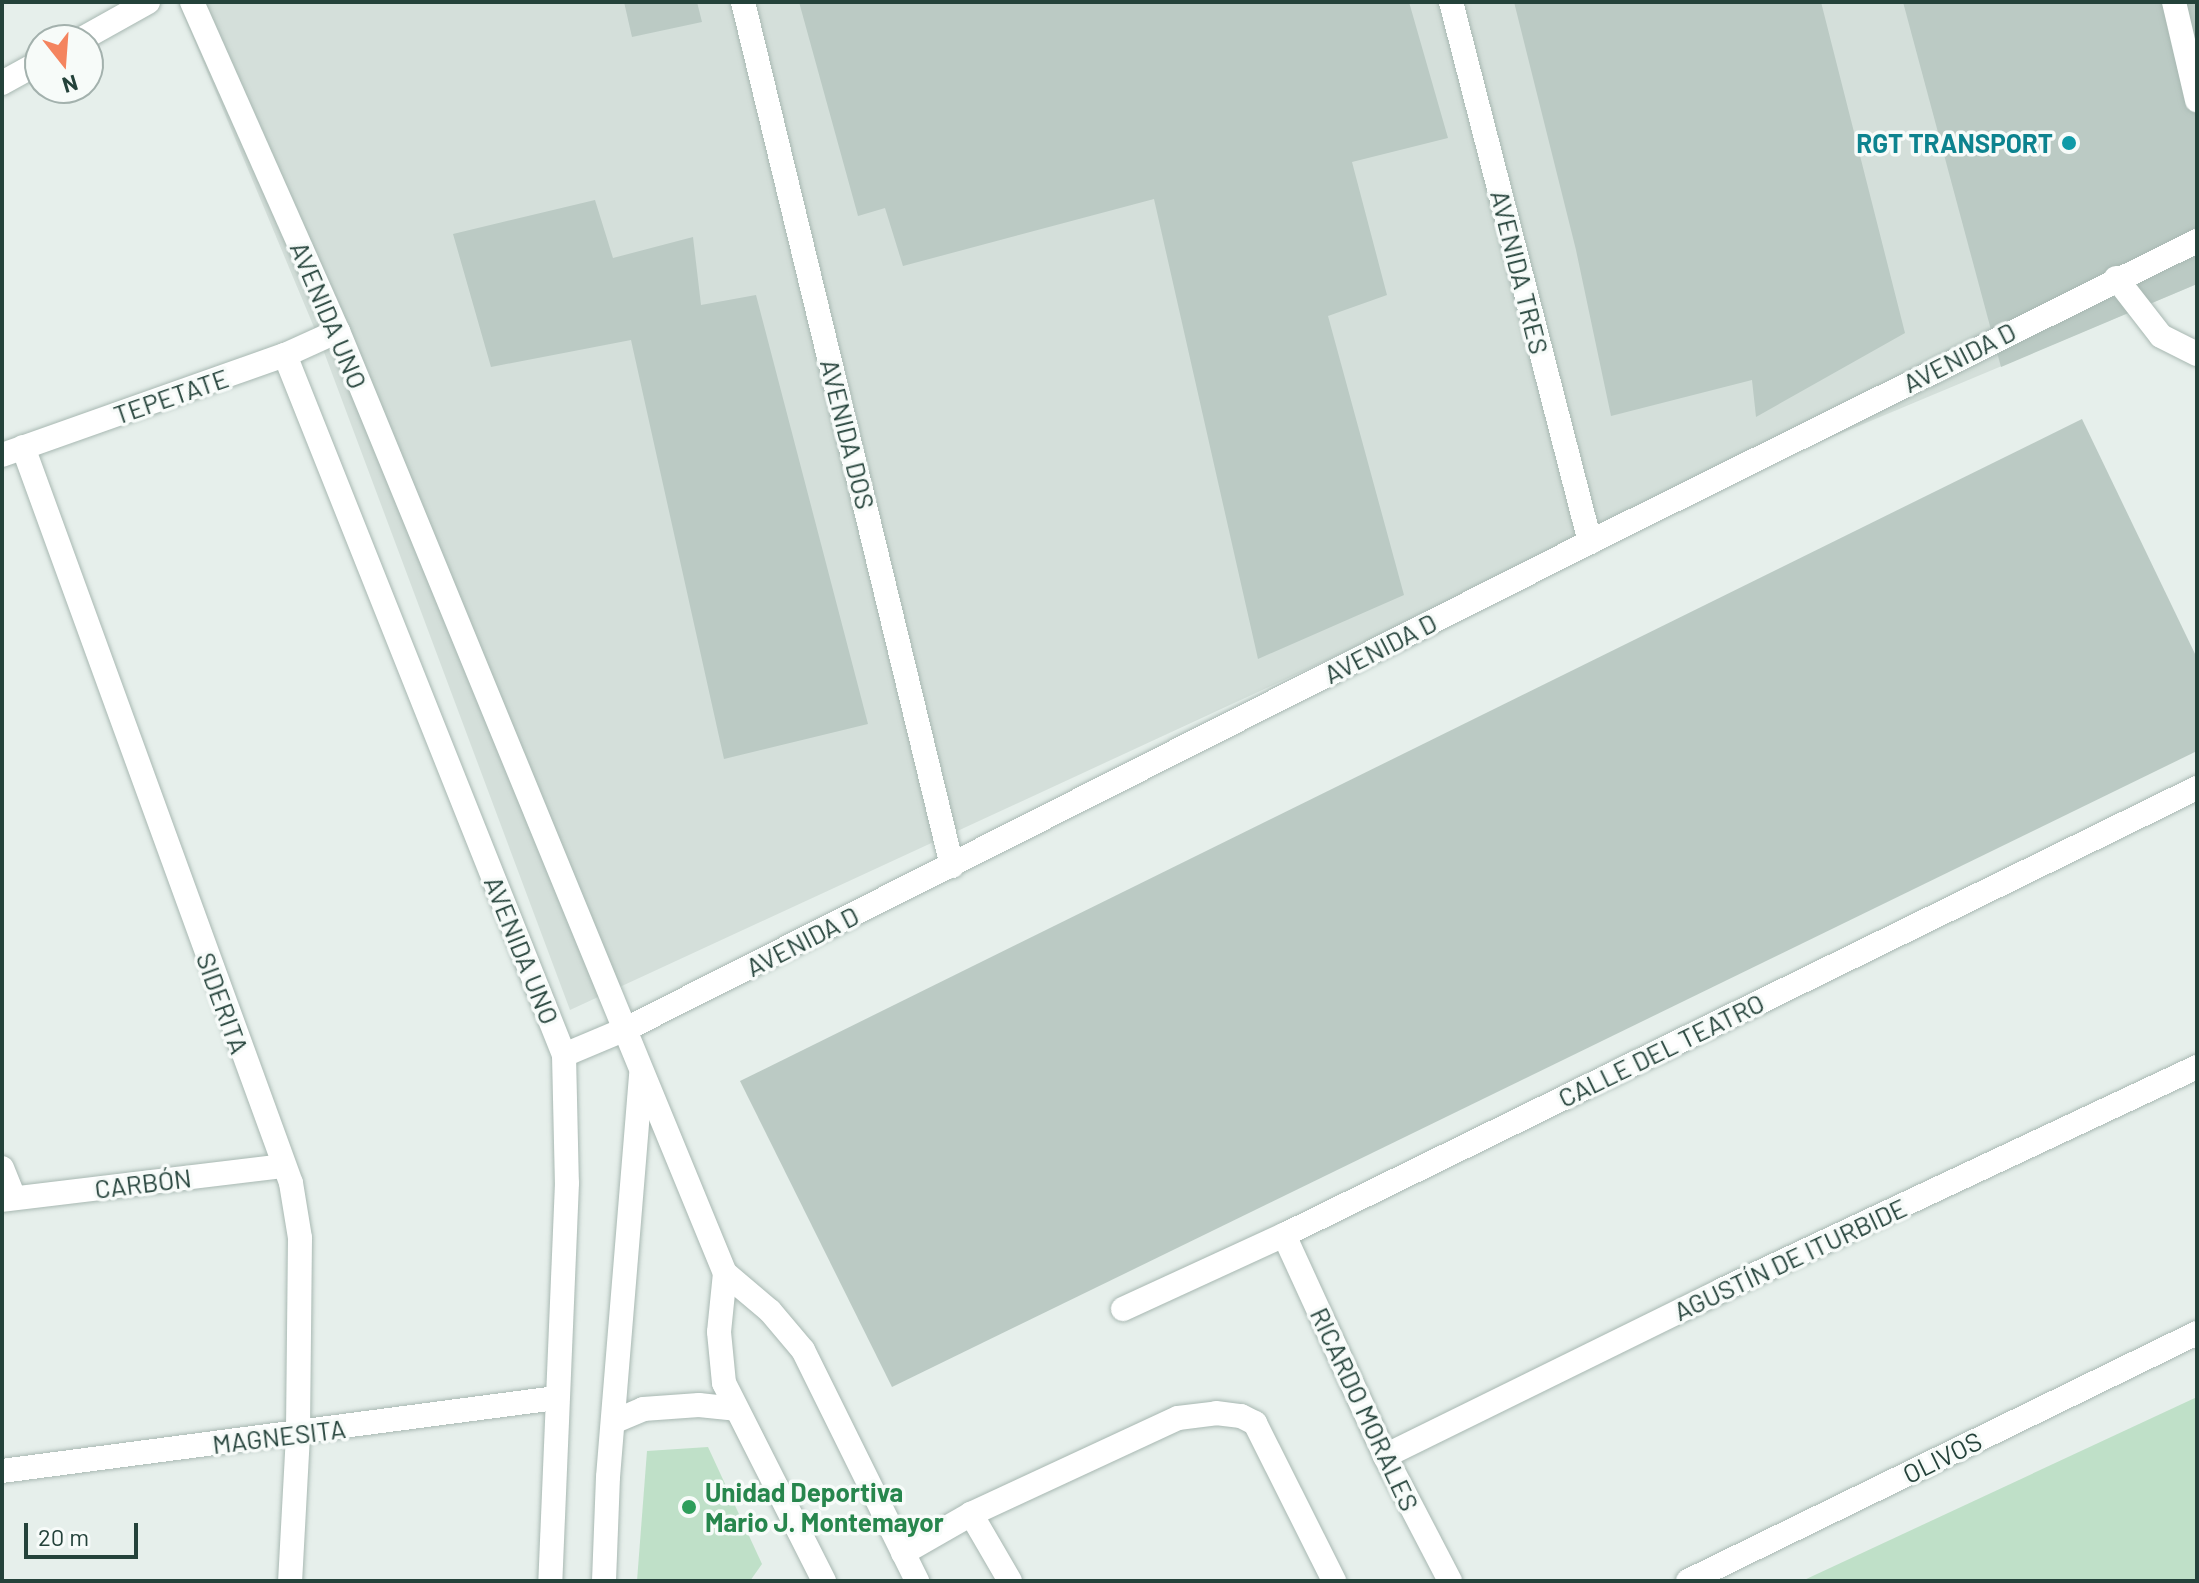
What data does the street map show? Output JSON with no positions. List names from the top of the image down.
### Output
{
  "streets": {
    "street": [
      "AVENIDA TRES",
      "AVENIDA UNO",
      "AVENIDA D",
      "TEPETATE",
      "AVENIDA DOS",
      "SIDERITA",
      "CALLE DEL TEATRO",
      "CARBÓN",
      "AGUSTÍN DE ITURBIDE",
      "RICARDO MORALES",
      "MAGNESITA",
      "OLIVOS"
    ]
  },
  "crossings": [
    ["AVENIDA TRES", "AVENIDA D"],
    ["AVENIDA UNO", "AVENIDA D"],
    ["AVENIDA UNO", "TEPETATE"],
    ["AVENIDA UNO", "MAGNESITA"],
    ["AVENIDA D", "AVENIDA DOS"],
    ["TEPETATE", "SIDERITA"],
    ["SIDERITA", "CARBÓN"],
    ["SIDERITA", "MAGNESITA"],
    ["CALLE DEL TEATRO", "RICARDO MORALES"],
    ["AGUSTÍN DE ITURBIDE", "RICARDO MORALES"]
  ],
  "places": ["RGT TRANSPORT", "Unidad Deportiva Mario J. Montemayor"],
  "scale_bar": "20 m",
  "north": "bottom"
}
